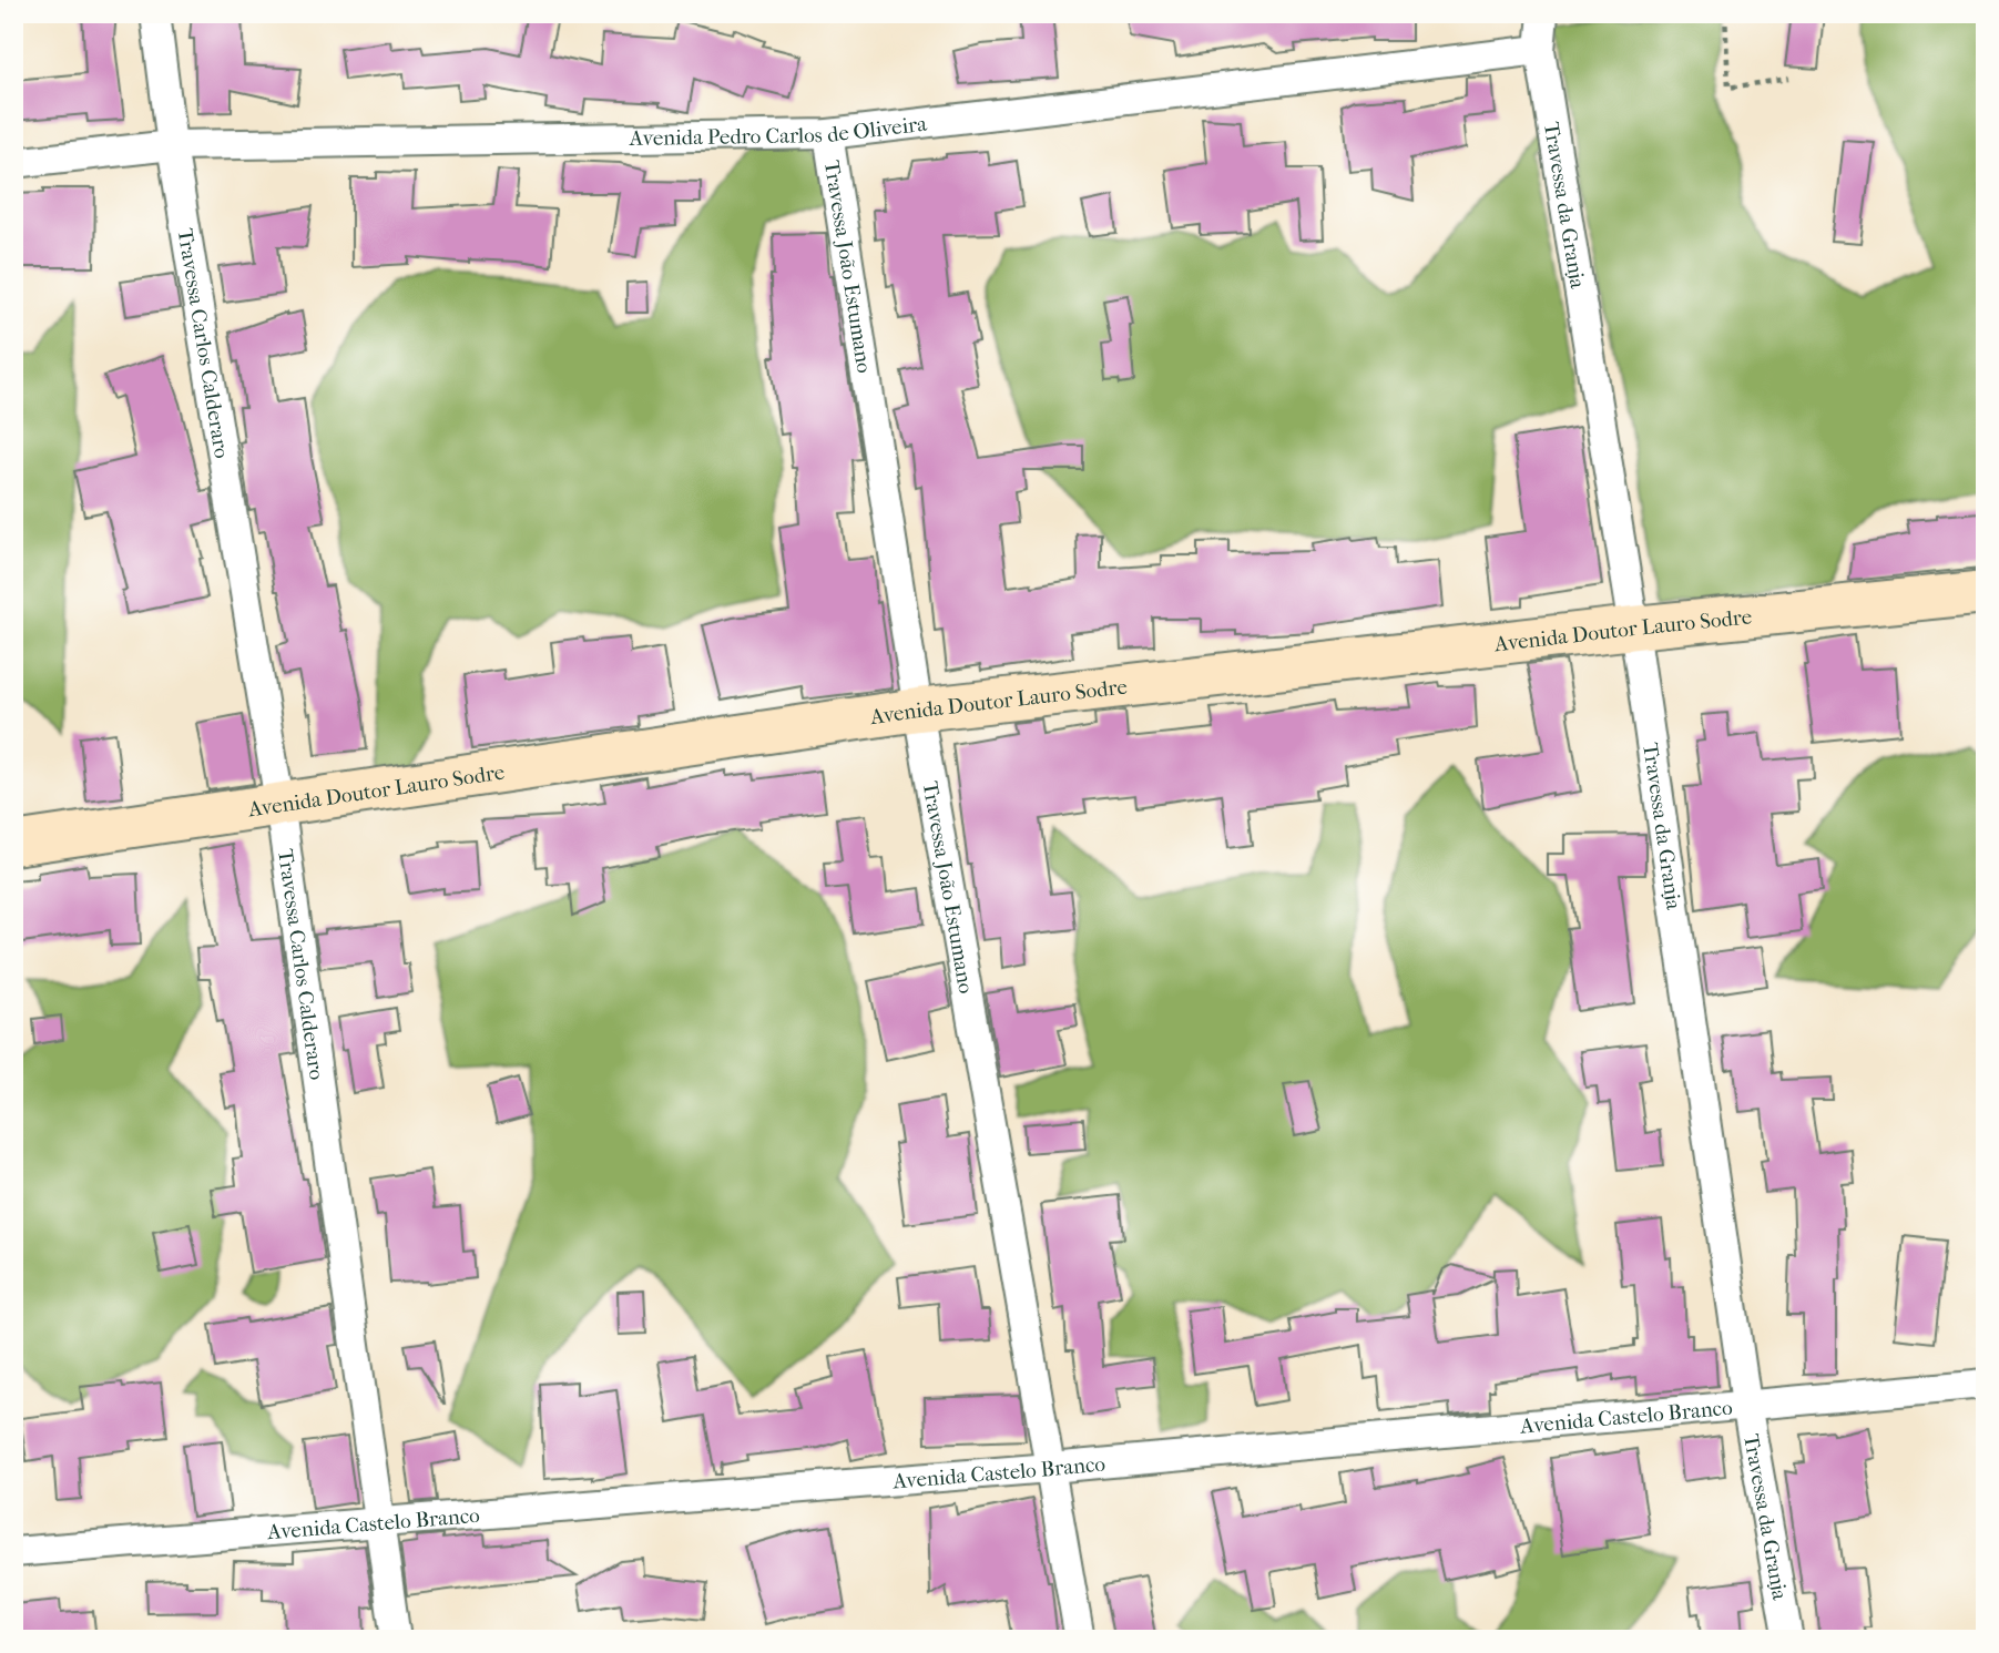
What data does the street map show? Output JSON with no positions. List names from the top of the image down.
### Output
{
  "streets": {
    "street": [
      "Avenida Pedro Carlos de Oliveira",
      "Travessa da Granja",
      "Travessa João Estumano",
      "Travessa Carlos Calderaro",
      "Avenida Doutor Lauro Sodre",
      "Avenida Castelo Branco"
    ]
  },
  "crossings": [
    ["Avenida Pedro Carlos de Oliveira", "Travessa da Granja"],
    ["Avenida Pedro Carlos de Oliveira", "Travessa João Estumano"],
    ["Avenida Pedro Carlos de Oliveira", "Travessa Carlos Calderaro"],
    ["Travessa da Granja", "Avenida Doutor Lauro Sodre"],
    ["Travessa da Granja", "Avenida Castelo Branco"],
    ["Travessa João Estumano", "Avenida Doutor Lauro Sodre"],
    ["Travessa João Estumano", "Avenida Castelo Branco"],
    ["Travessa Carlos Calderaro", "Avenida Doutor Lauro Sodre"],
    ["Travessa Carlos Calderaro", "Avenida Castelo Branco"]
  ]
}
